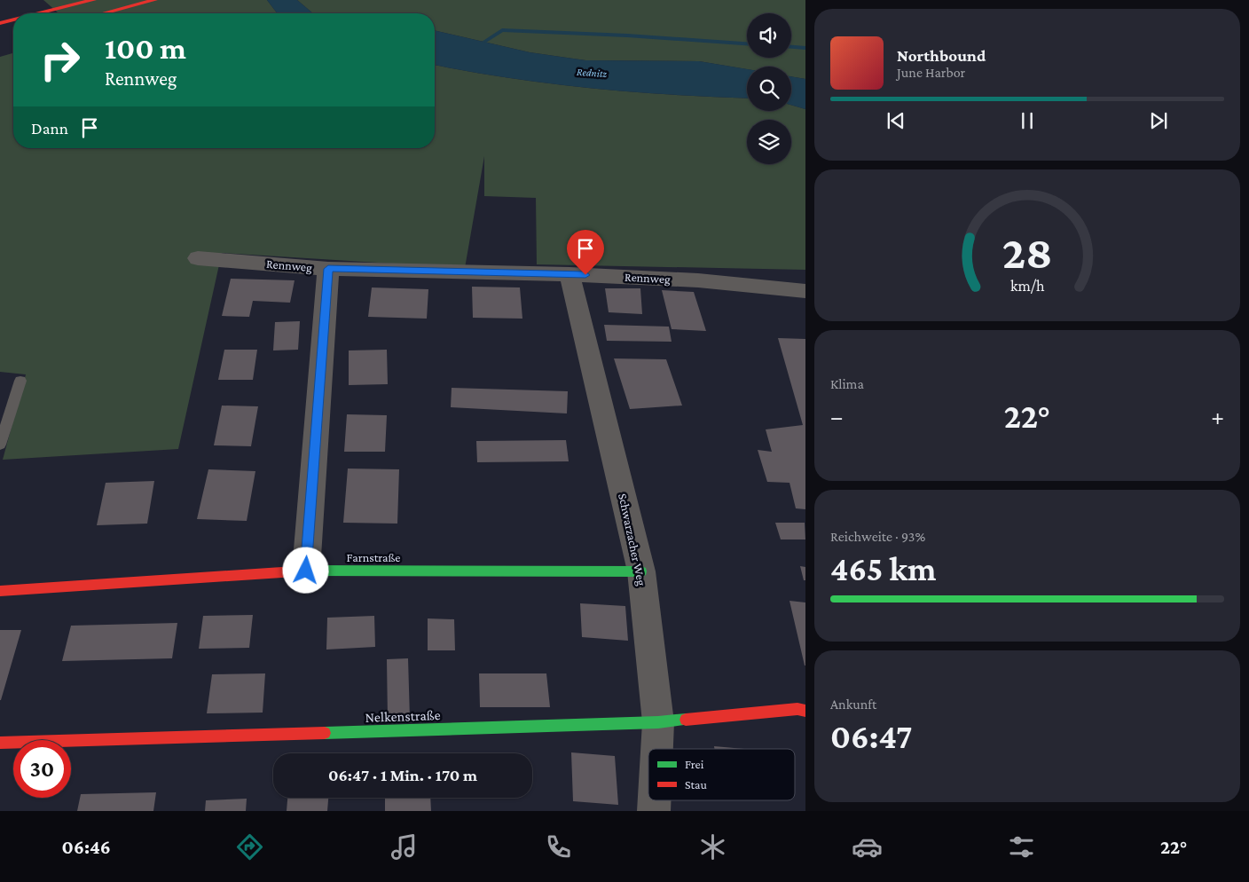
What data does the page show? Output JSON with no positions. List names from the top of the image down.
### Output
{
  "streets": {
    "main road": ["Farnstraße", "Nelkenstraße"],
    "street": ["Rennweg", "Schwarzacher Weg"]
  },
  "crossings": [
    ["Rennweg", "Schwarzacher Weg"],
    ["Schwarzacher Weg", "Farnstraße"],
    ["Schwarzacher Weg", "Nelkenstraße"]
  ],
  "water": ["Rednitz"],
  "legend": ["Frei", "Stau"],
  "page": {
    "turn": ["100 m", "Rennweg"],
    "song": ["Northbound", "June Harbor"],
    "then": "Dann",
    "tile": [
      "Klima",
      ["Reichweite · 93%", "465 km"],
      ["Ankunft", "06:47"]
    ],
    "heat": ["−", "22°", "+"],
    "limit": "30",
    "trip": "06:47 · 1 Min. · 170 m",
    "tabs": ["06:46", "22°"],
    "gauge": ["28", "km/h"]
  }
}
